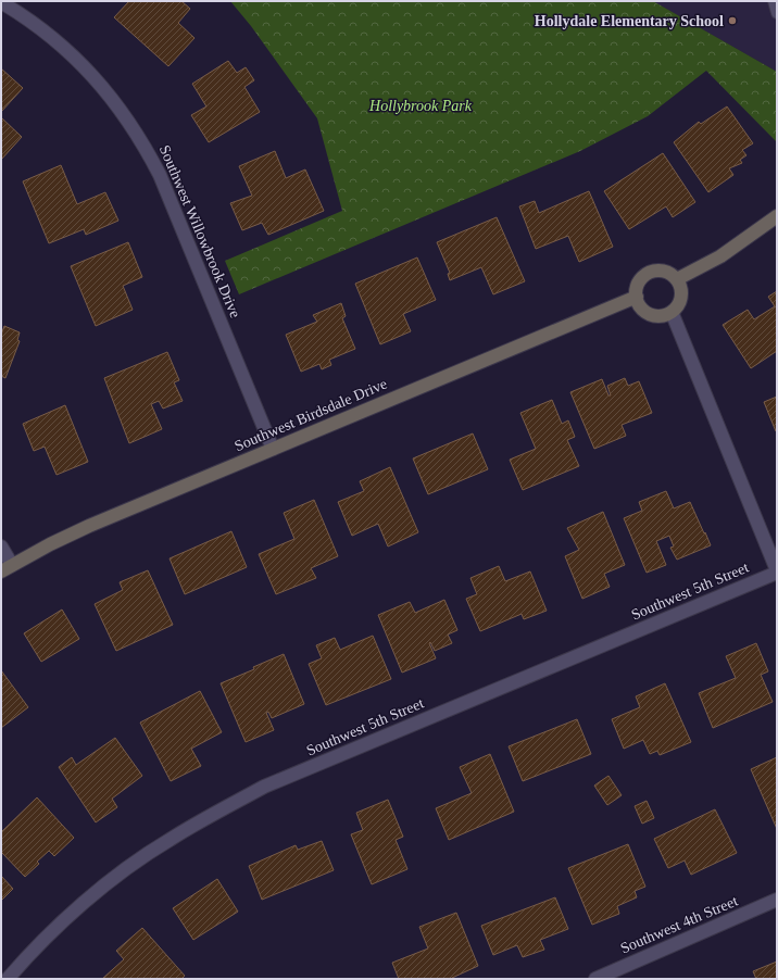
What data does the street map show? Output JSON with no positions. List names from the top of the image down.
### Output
{
  "streets": {
    "street": [
      "Southwest Willowbrook Drive",
      "Southwest Birdsdale Drive",
      "Southwest 5th Street",
      "Southwest 4th Street"
    ]
  },
  "crossings": [
    ["Southwest Willowbrook Drive", "Southwest Birdsdale Drive"]
  ],
  "parks": ["Hollybrook Park"],
  "places": ["Hollydale Elementary School"]
}
